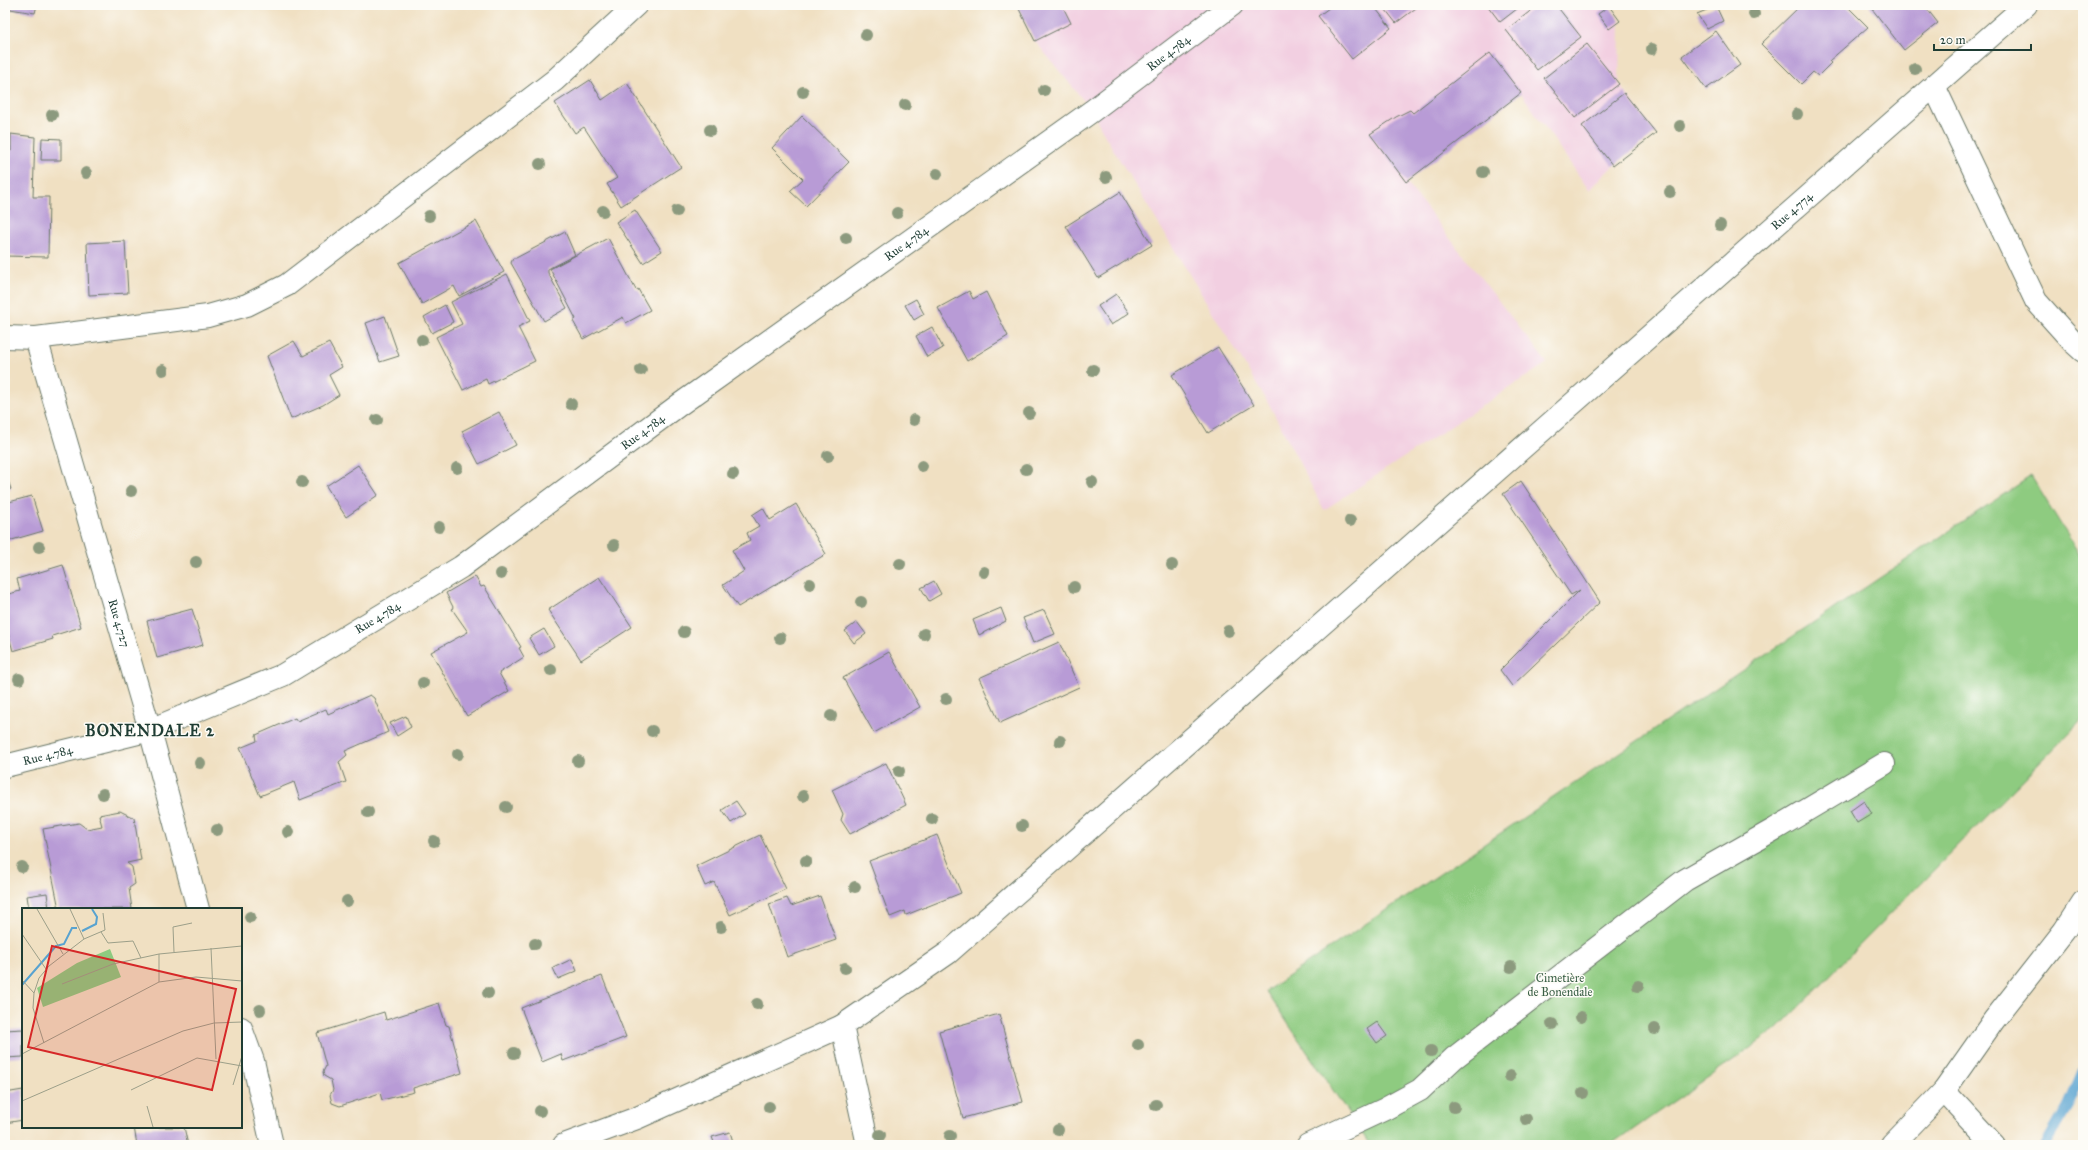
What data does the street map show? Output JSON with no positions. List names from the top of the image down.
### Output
{
  "streets": {
    "street": ["Rue 4.784", "Rue 4.774", "Rue 4.727"]
  },
  "crossings": [
    ["Rue 4.784", "Rue 4.727"]
  ],
  "districts": ["BONENDALE 2"],
  "parks": ["Cimetière de Bonendale"],
  "scale_bar": "20 m"
}
